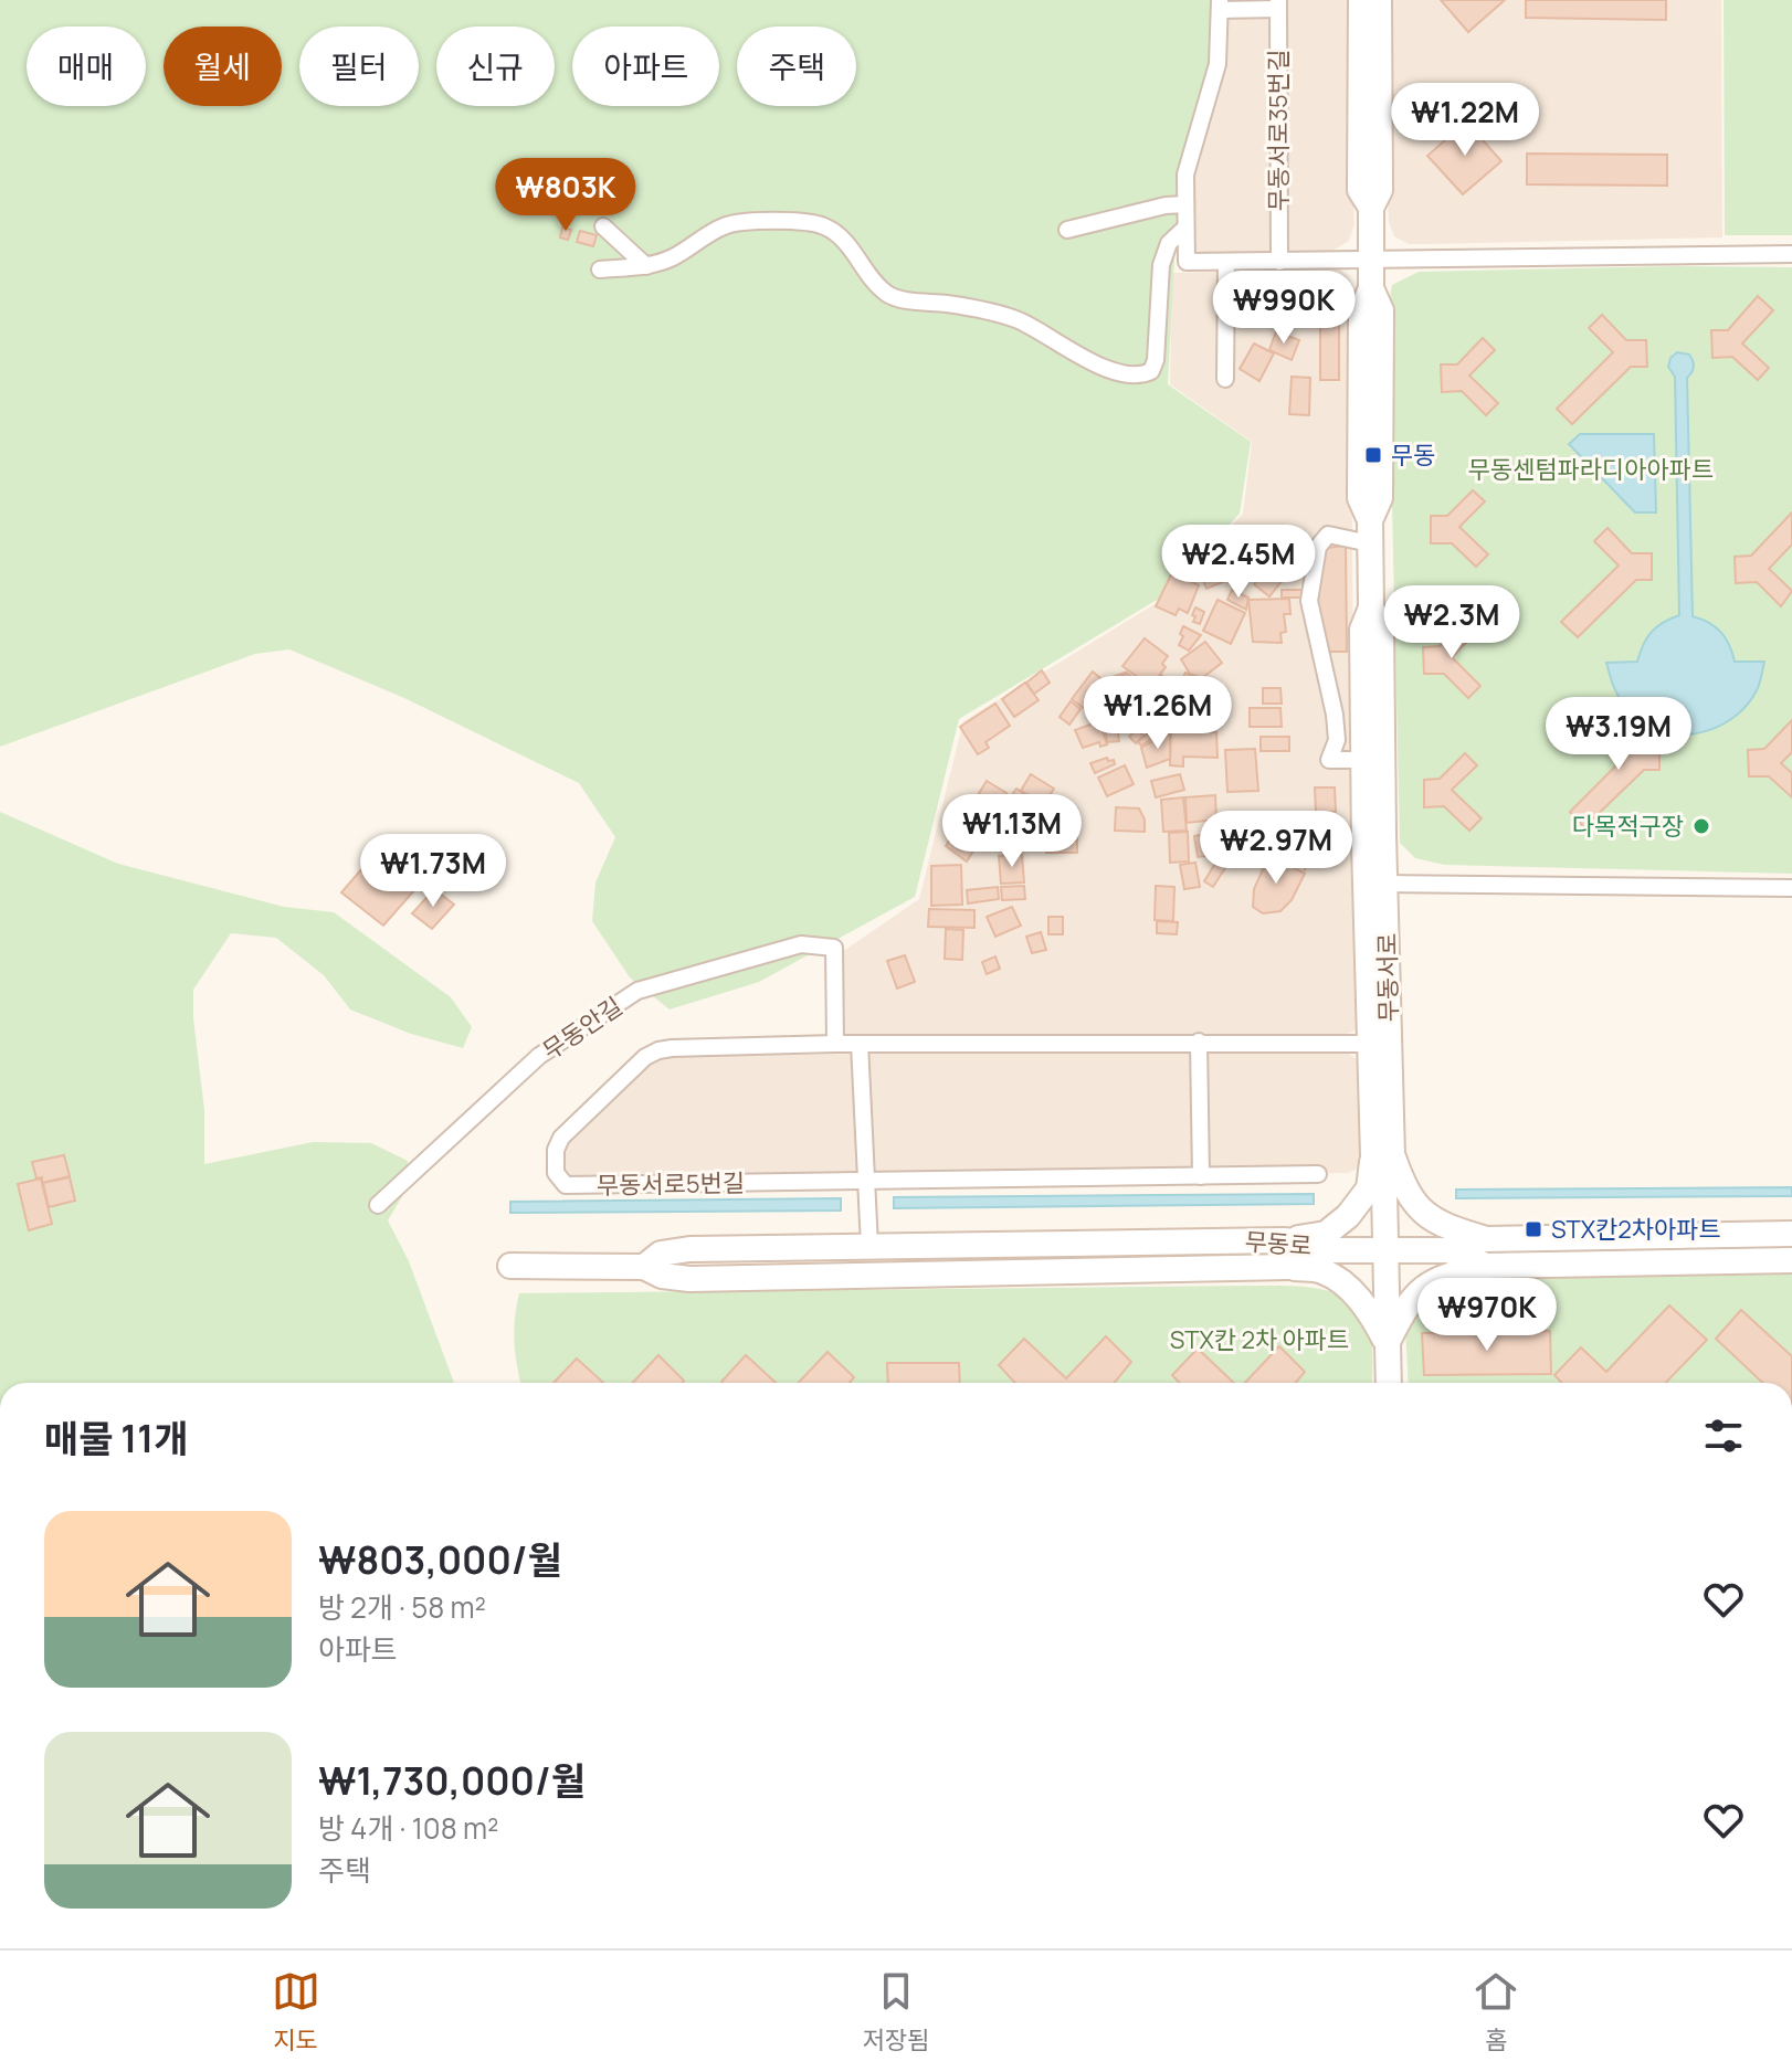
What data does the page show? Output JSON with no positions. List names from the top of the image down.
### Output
{
  "streets": {
    "main road": ["무동서로", "무동로"],
    "street": ["무동서로35번길", "무동안길", "무동서로5번길"]
  },
  "crossings": [
    ["무동서로", "무동서로5번길"],
    ["무동안길", "무동서로5번길"]
  ],
  "parks": ["무동센텀파라디아아파트", "STX칸 2차 아파트"],
  "places": {
    "transit": ["무동", "STX칸2차아파트"],
    "other": ["다목적구장"]
  },
  "page": {
    "chip": [
      "매매",
      "월세",
      "필터",
      "신규",
      "아파트",
      "주택"
    ],
    "price": [
      "₩1.22M",
      "₩803K",
      "₩990K",
      "₩2.45M",
      "₩2.3M",
      "₩1.26M",
      "₩3.19M",
      "₩1.13M",
      "₩2.97M",
      "₩1.73M",
      "₩970K"
    ],
    "heading": "매물 11개",
    "list": [
      {
        "name": "₩803,000/월",
        "note": "방 2개 · 58 m² · 아파트"
      },
      {
        "name": "₩1,730,000/월",
        "note": "방 4개 · 108 m² · 주택"
      }
    ],
    "tabs": ["지도", "저장됨", "홈"]
  }
}
